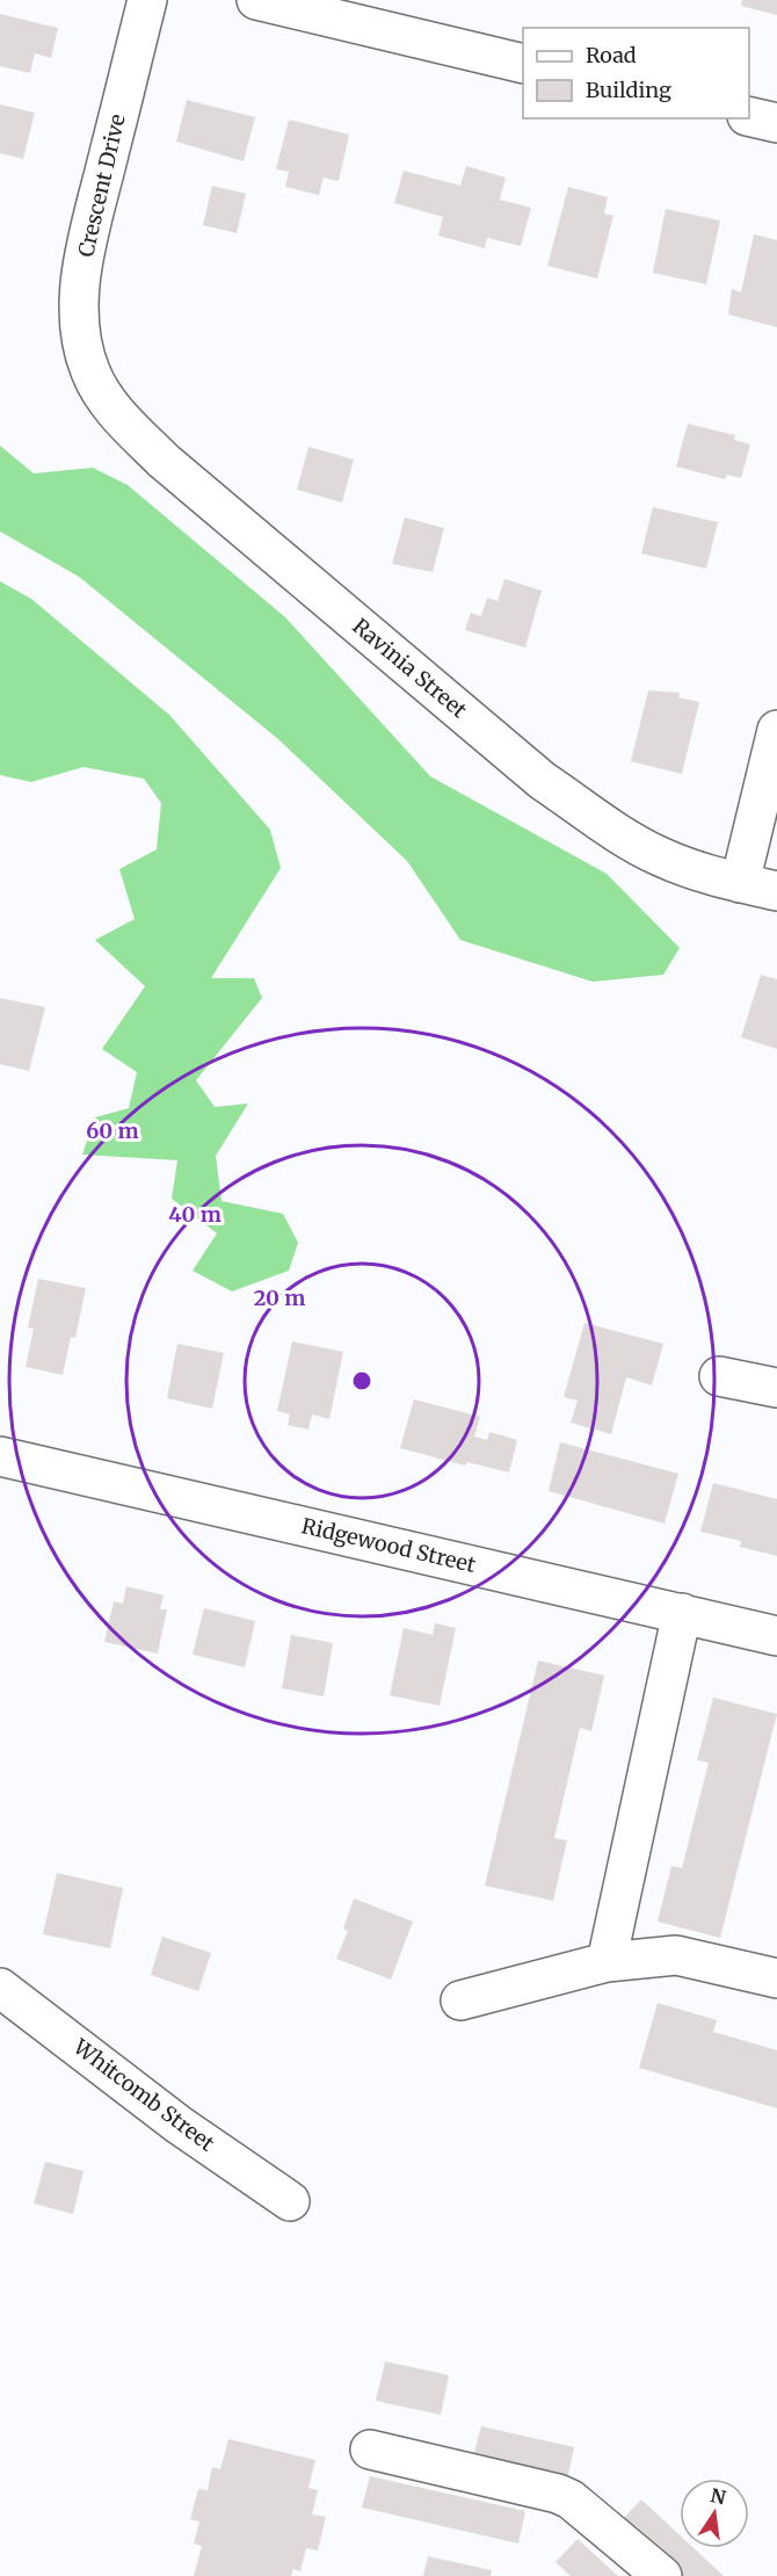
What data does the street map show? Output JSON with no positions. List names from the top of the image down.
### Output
{
  "streets": {
    "street": [
      "Crescent Drive",
      "Ravinia Street",
      "Ridgewood Street",
      "Whitcomb Street"
    ]
  },
  "crossings": [
    ["Crescent Drive", "Ravinia Street"]
  ],
  "legend": ["Road", "Building"],
  "north": "top",
  "rings": ["60 m", "40 m", "20 m"]
}
